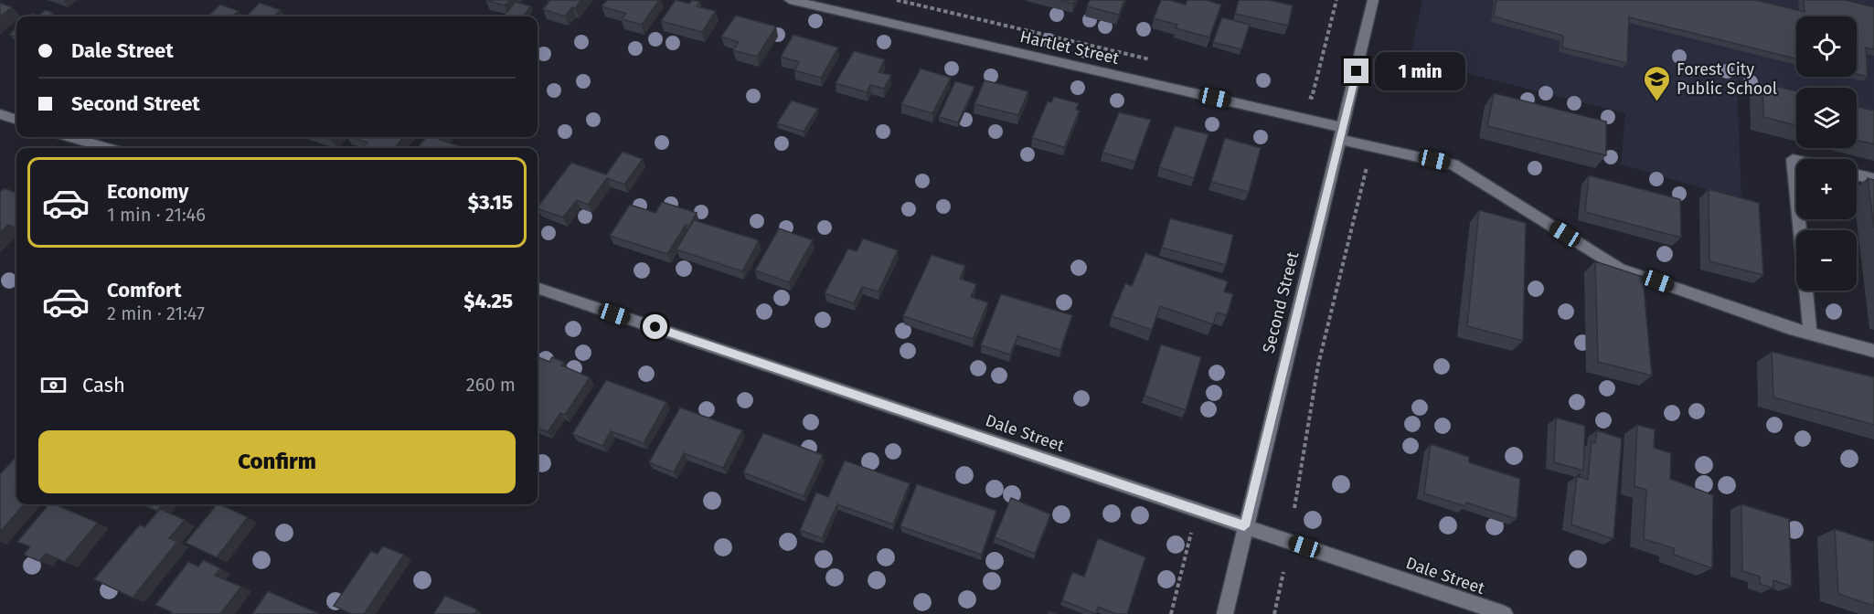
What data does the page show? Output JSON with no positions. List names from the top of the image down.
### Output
{
  "streets": {
    "street": ["Hartlet Street", "Second Street", "Dale Street"]
  },
  "crossings": [
    ["Hartlet Street", "Second Street"],
    ["Second Street", "Dale Street"]
  ],
  "places": {
    "school or university": ["Forest City Public School"]
  },
  "page": {
    "map_buttons": ["+", "−"],
    "banner": ["Dale Street", "Second Street"],
    "bubble": "1 min",
    "list": [
      {
        "name": "Economy",
        "note": "1 min · 21:46",
        "value": "$3.15"
      },
      {
        "name": "Comfort",
        "note": "2 min · 21:47",
        "value": "$4.25"
      }
    ],
    "pay": ["Cash", "260 m"],
    "buttons": "Confirm"
  }
}
